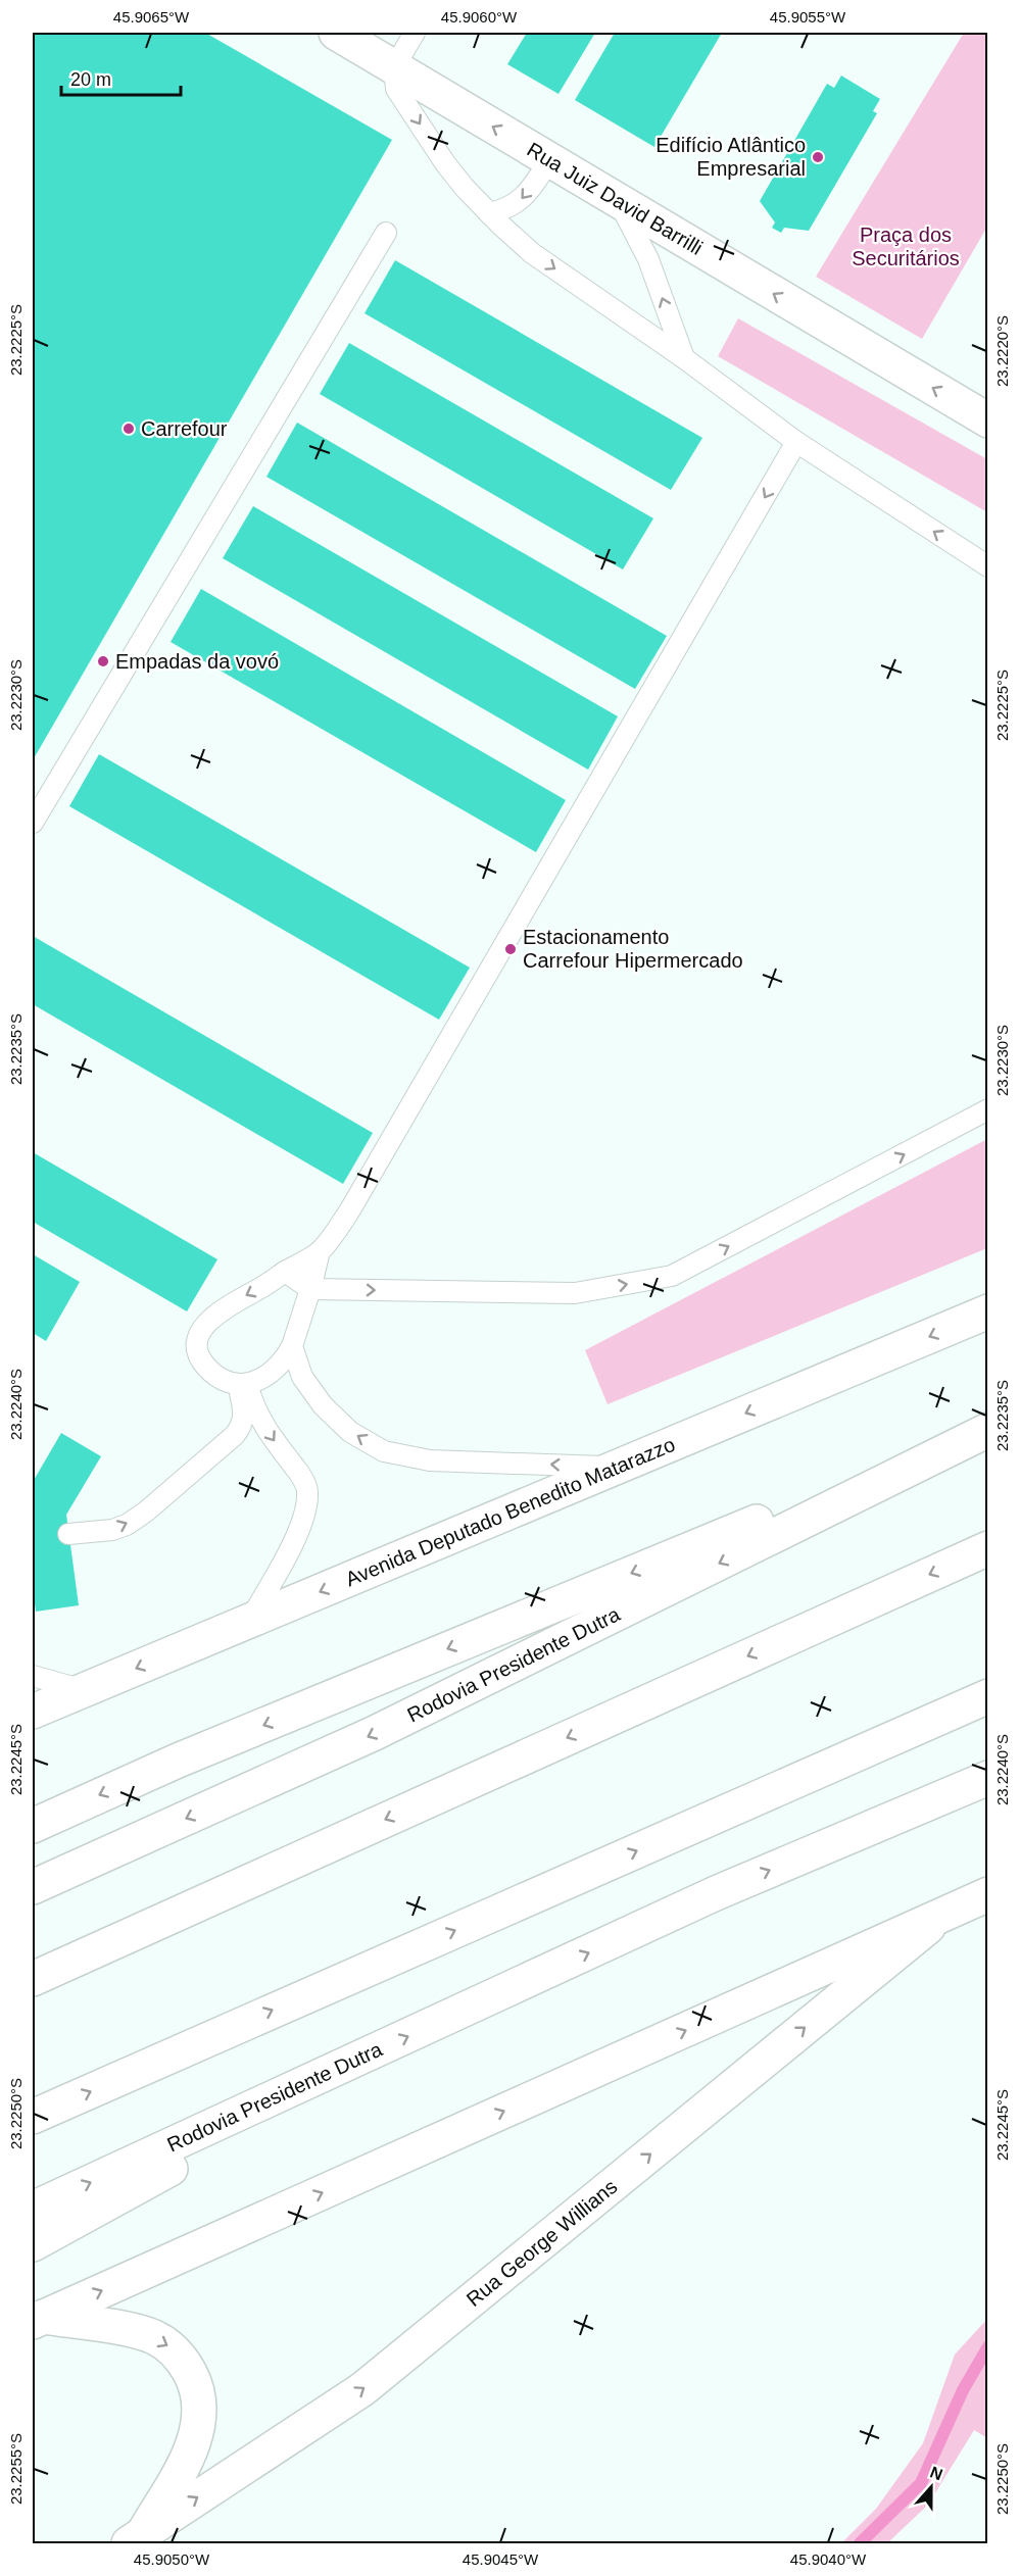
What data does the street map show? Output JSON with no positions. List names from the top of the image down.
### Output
{
  "streets": {
    "main road": [
      "Rua Juiz David Barrilli",
      "Avenida Deputado Benedito Matarazzo",
      "Rodovia Presidente Dutra",
      "Rua George Willians"
    ]
  },
  "one_way": ["Rua Juiz David Barrilli"],
  "parks": ["Praça dos Securitários"],
  "places": [
    "Edifício Atlântico Empresarial",
    "Carrefour",
    "Empadas da vovó",
    "Estacionamento Carrefour Hipermercado"
  ],
  "scale_bar": "20 m",
  "north": "top",
  "coordinates": [
    "45.9065°W",
    "45.9060°W",
    "45.9055°W",
    "23.2225°S",
    "23.2220°S",
    "23.2230°S",
    "23.2235°S",
    "23.2240°S",
    "23.2245°S",
    "23.2250°S",
    "23.2255°S",
    "45.9050°W",
    "45.9045°W",
    "45.9040°W"
  ]
}
